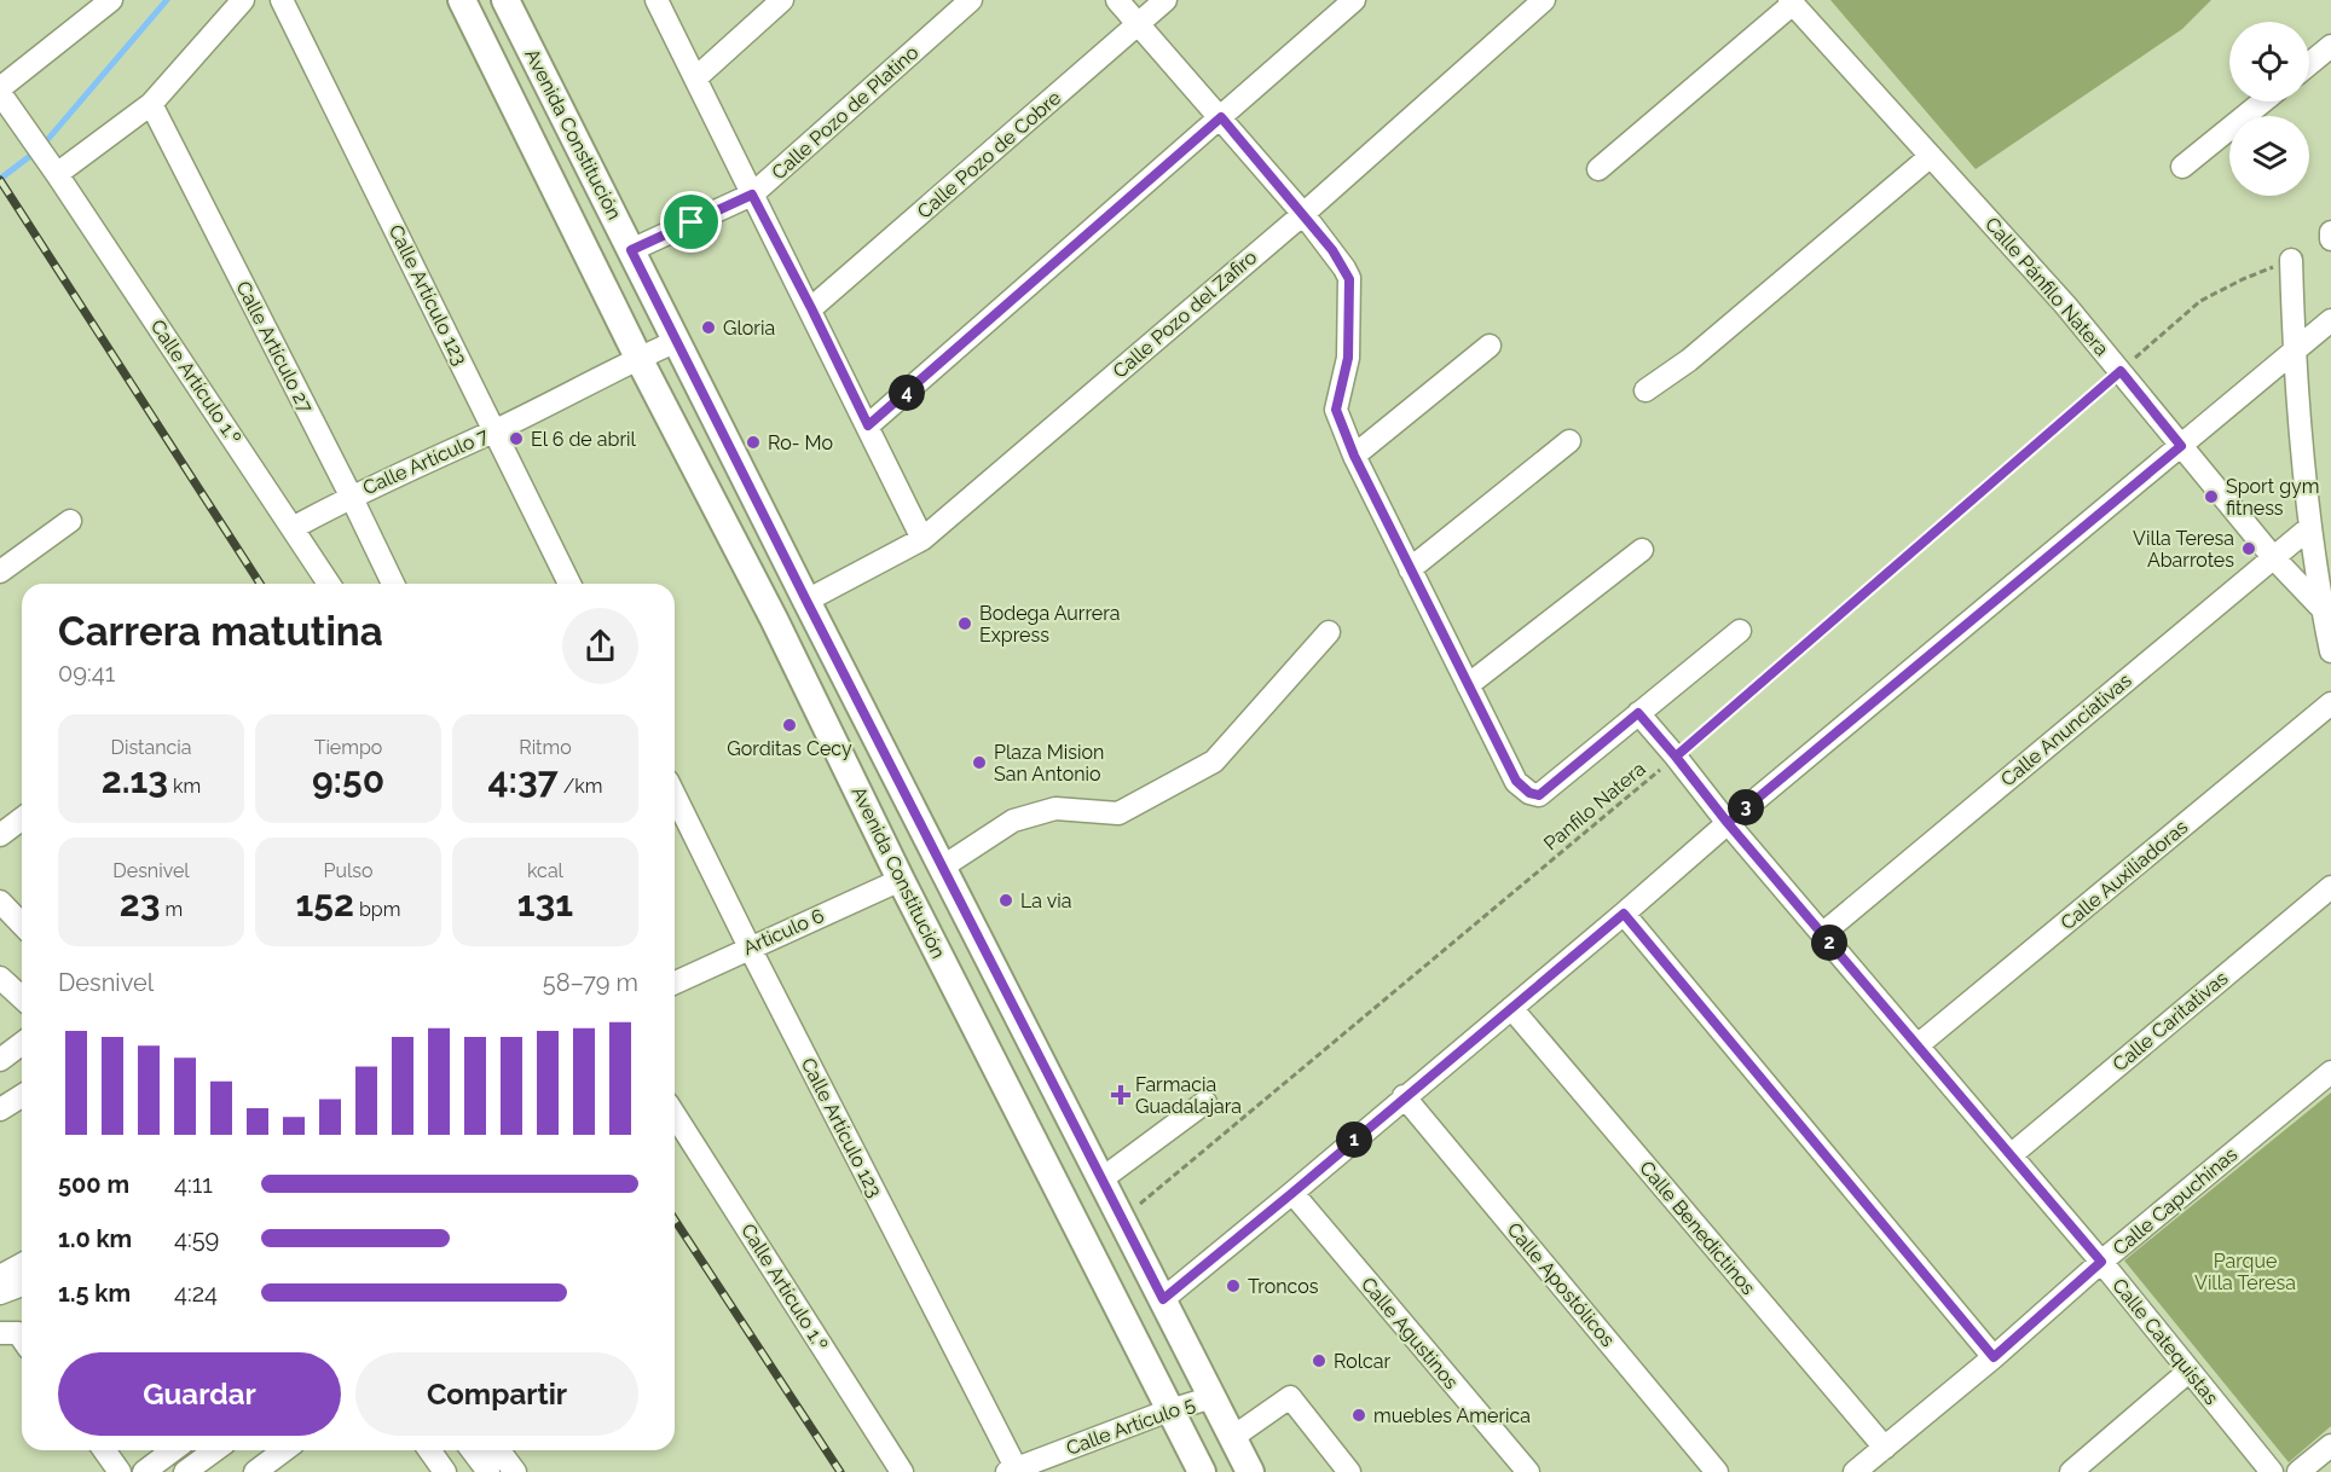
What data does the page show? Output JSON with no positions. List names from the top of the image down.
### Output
{
  "streets": {
    "main road": ["Avenida Constitución"],
    "street": [
      "Calle Pozo de Platino",
      "Calle Pozo de Cobre",
      "Calle Pánfilo Natera",
      "Calle Artículo 123",
      "Calle Pozo del Zafiro",
      "Calle Artículo 27",
      "Calle Artículo 1.º",
      "Calle Artículo 7",
      "Calle Anunciativas",
      "Calle Auxiliadoras",
      "Articulo 6",
      "Calle Caritativas",
      "Calle Capuchinas",
      "Calle Benedictinos",
      "Calle Apostólicos",
      "Calle Agustinos",
      "Calle Catequistas",
      "Calle Artículo 5"
    ],
    "path": ["Panfilo Natera"]
  },
  "crossings": [
    ["Calle Pozo de Platino", "Avenida Constitución"],
    ["Avenida Constitución", "Calle Pozo del Zafiro"],
    ["Avenida Constitución", "Calle Artículo 7"],
    ["Avenida Constitución", "Panfilo Natera"],
    ["Avenida Constitución", "Articulo 6"],
    ["Avenida Constitución", "Calle Artículo 5"],
    ["Calle Pánfilo Natera", "Calle Anunciativas"],
    ["Calle Pánfilo Natera", "Panfilo Natera"],
    ["Calle Artículo 123", "Calle Artículo 7"],
    ["Calle Artículo 123", "Articulo 6"],
    ["Calle Artículo 123", "Calle Artículo 5"],
    ["Calle Artículo 27", "Calle Artículo 7"],
    ["Calle Artículo 1.º", "Calle Artículo 7"],
    ["Calle Anunciativas", "Calle Catequistas"],
    ["Panfilo Natera", "Calle Catequistas"],
    ["Calle Auxiliadoras", "Calle Catequistas"],
    ["Calle Caritativas", "Calle Catequistas"],
    ["Calle Capuchinas", "Calle Benedictinos"],
    ["Calle Capuchinas", "Calle Catequistas"]
  ],
  "parks": ["Parque Villa Teresa"],
  "places": {
    "other": [
      "Gloria",
      "El 6 de abril",
      "Ro- Mo",
      "Sport gym fitness",
      "Villa Teresa Abarrotes",
      "Bodega Aurrera Express",
      "Gorditas Cecy",
      "Plaza Mision San Antonio",
      "La via",
      "Troncos",
      "Rolcar",
      "muebles America"
    ],
    "health": ["Farmacia Guadalajara"]
  },
  "page": {
    "pins": [
      "4",
      "3",
      "2",
      "1"
    ],
    "heading": ["Carrera matutina", "09:41"],
    "stats": [
      ["Distancia", "2.13 km"],
      ["Tiempo", "9:50"],
      ["Ritmo", "4:37 /km"],
      ["Desnivel", "23 m"],
      ["Pulso", "152 bpm"],
      ["kcal", "131"]
    ],
    "chart": ["Desnivel", "58–79 m"],
    "list": [
      {
        "name": "500 m",
        "note": "4:11"
      },
      {
        "name": "1.0 km",
        "note": "4:59"
      },
      {
        "name": "1.5 km",
        "note": "4:24"
      }
    ],
    "buttons": ["Guardar", "Compartir"]
  }
}
